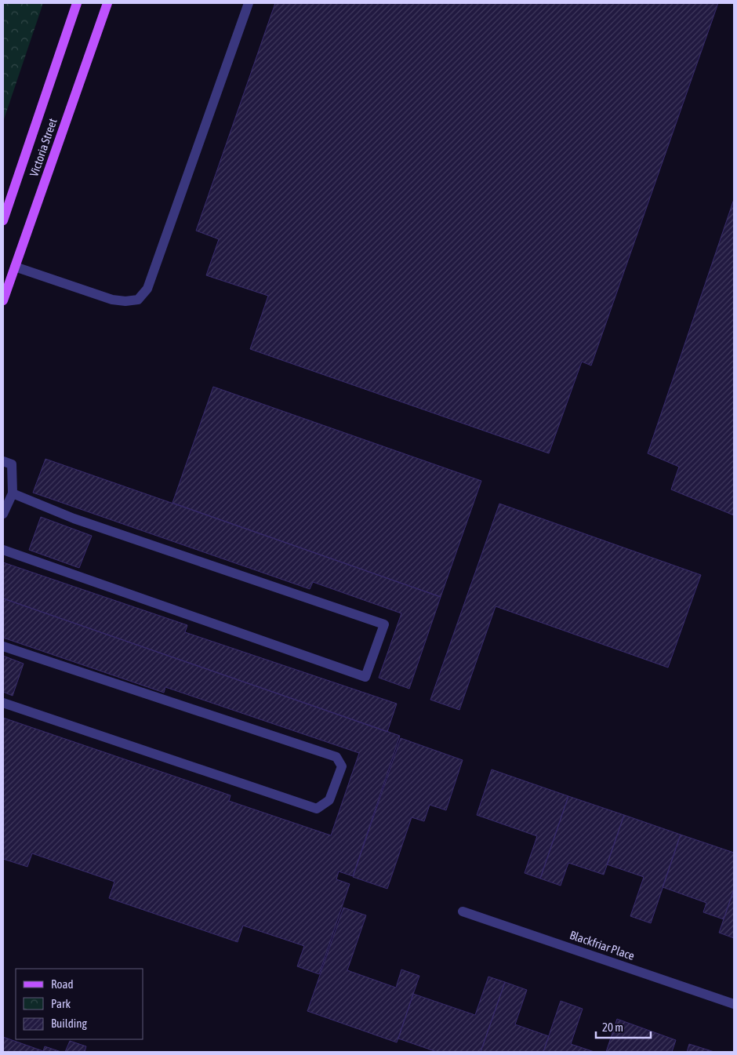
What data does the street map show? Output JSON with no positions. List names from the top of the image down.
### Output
{
  "streets": {
    "main road": ["Victoria Street"],
    "street": ["Blackfriar Place"]
  },
  "legend": ["Road", "Park", "Building"],
  "scale_bar": "20 m"
}
